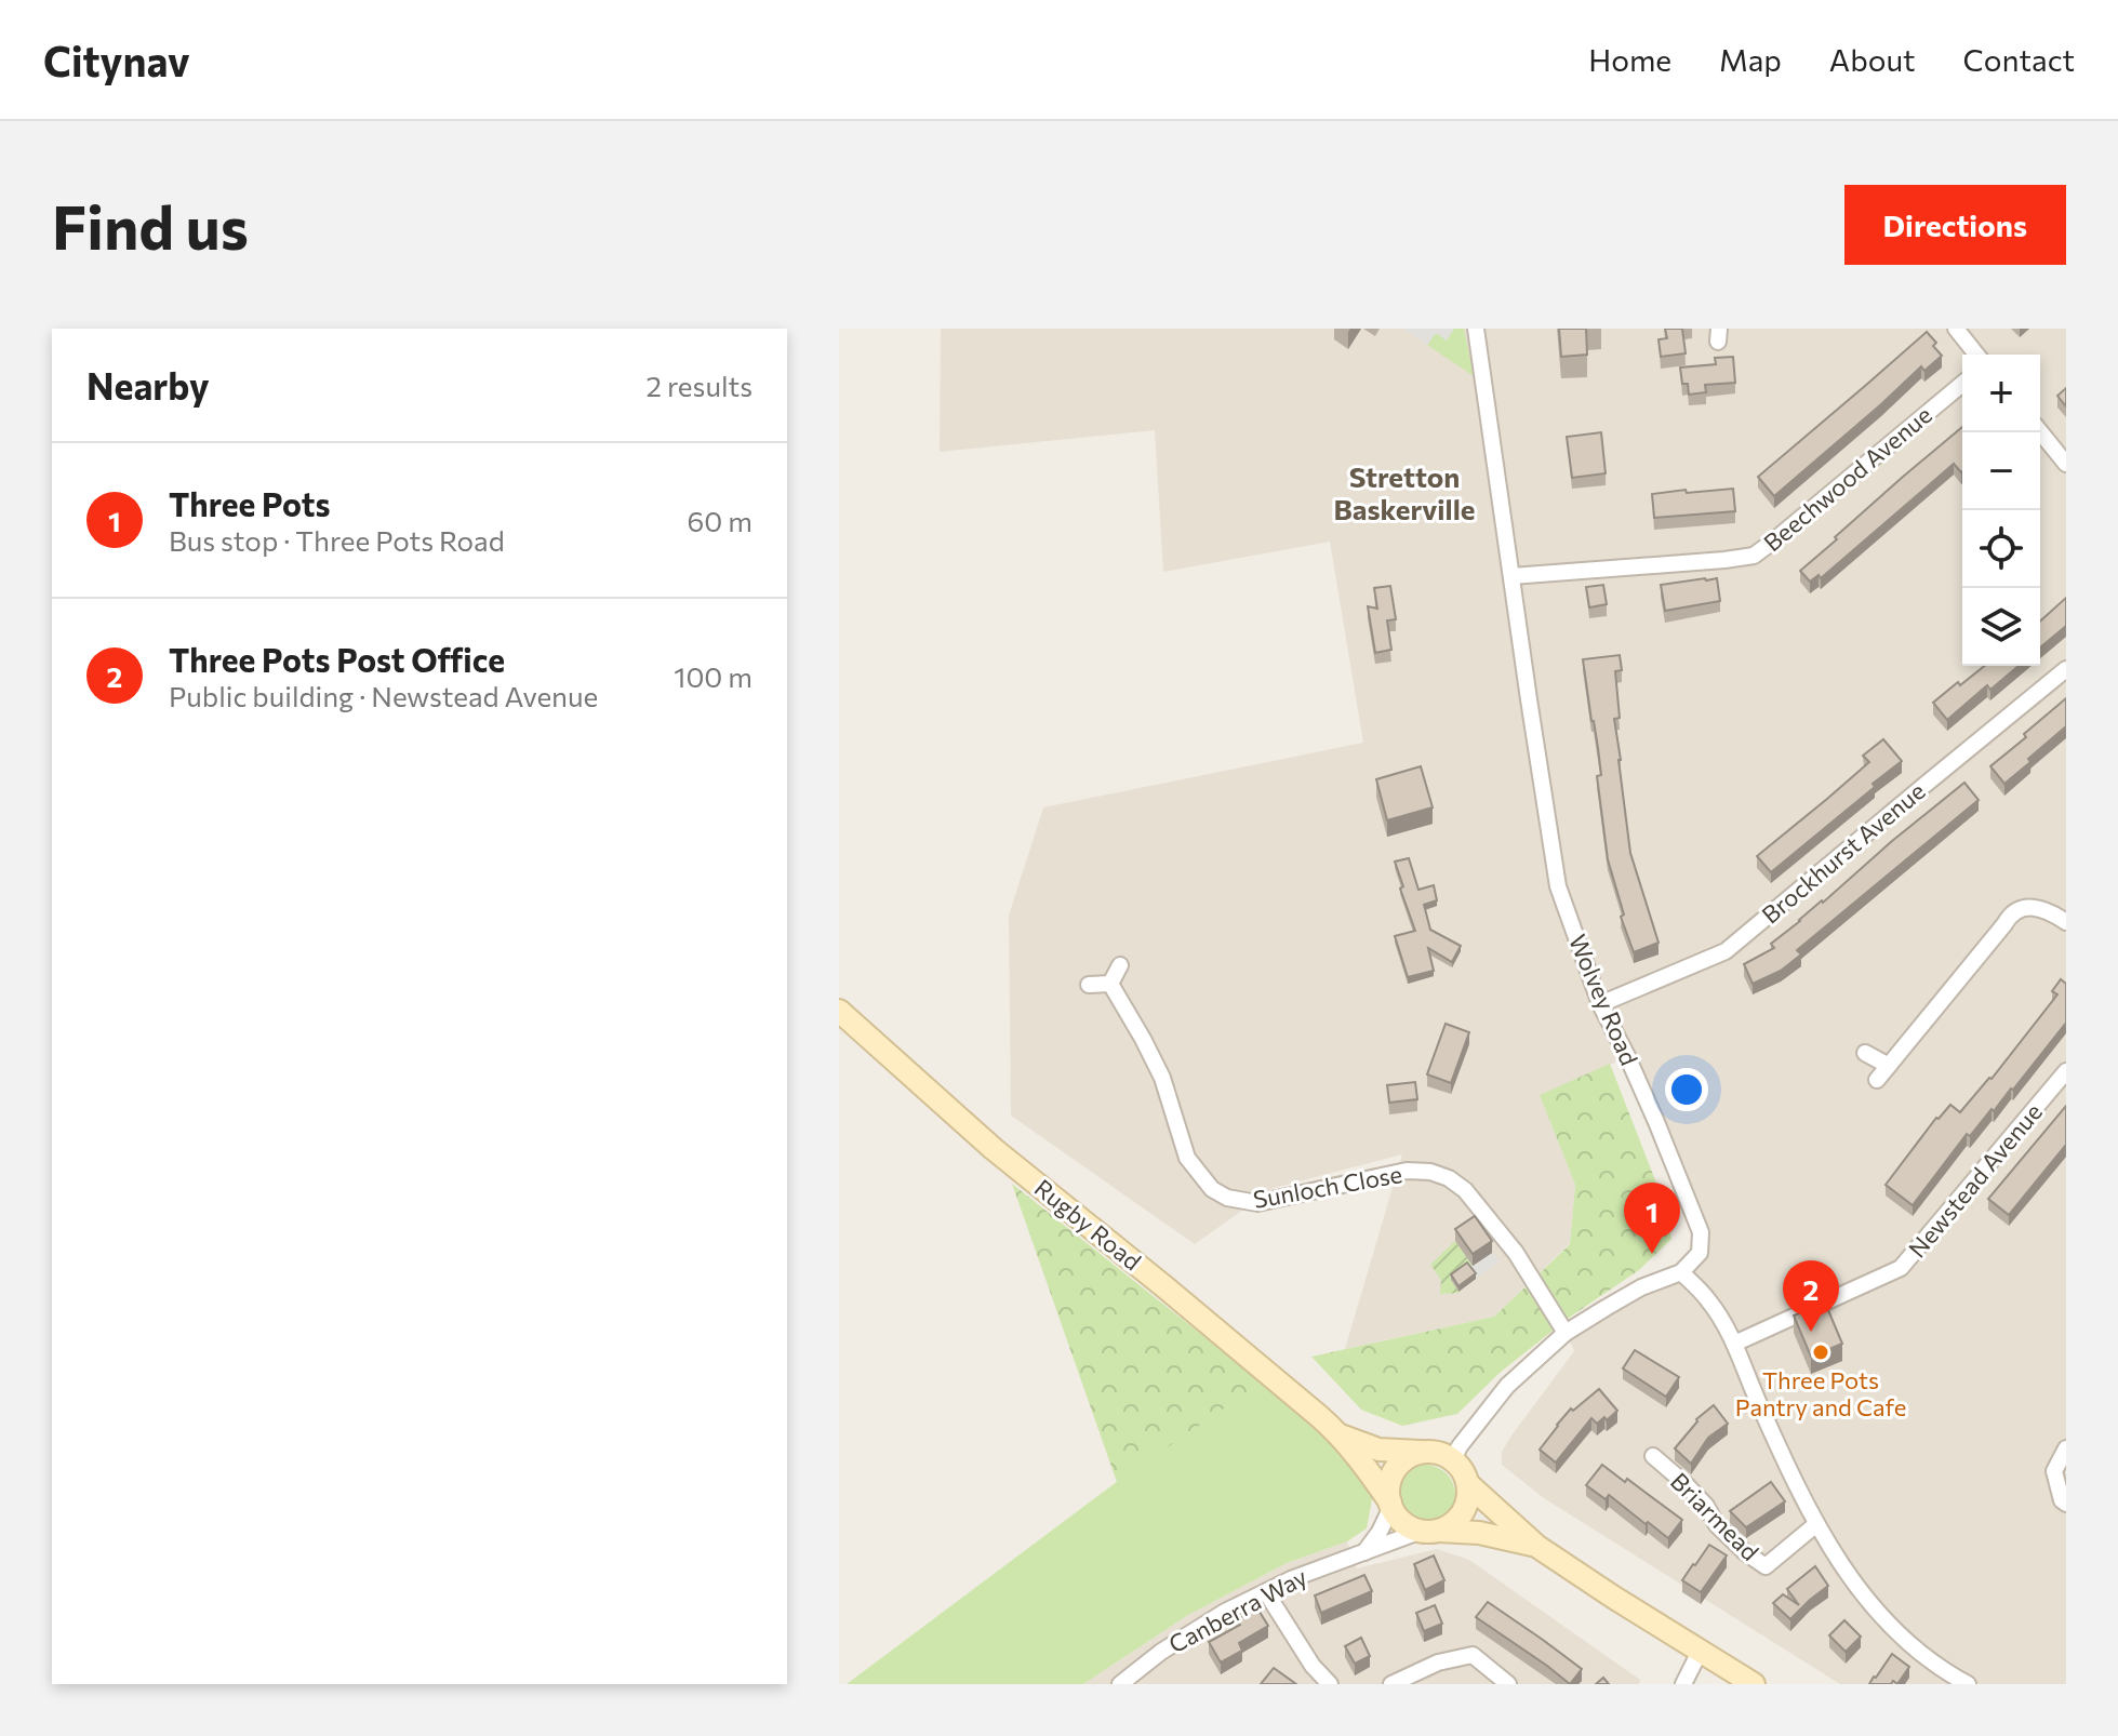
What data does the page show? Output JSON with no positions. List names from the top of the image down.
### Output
{
  "streets": {
    "main road": ["Rugby Road"],
    "street": [
      "Beechwood Avenue",
      "Brockhurst Avenue",
      "Wolvey Road",
      "Newstead Avenue",
      "Sunloch Close",
      "Briarmead",
      "Canberra Way"
    ]
  },
  "crossings": [
    ["Beechwood Avenue", "Wolvey Road"],
    ["Brockhurst Avenue", "Wolvey Road"],
    ["Rugby Road", "Canberra Way"]
  ],
  "districts": ["Stretton Baskerville"],
  "places": ["Three Pots Pantry and Cafe"],
  "page": {
    "header": "Citynav",
    "nav": [
      "Home",
      "Map",
      "About",
      "Contact"
    ],
    "buttons": "Directions",
    "title": "Find us",
    "heading": ["Nearby", "2 results"],
    "map_buttons": ["+", "−"],
    "list": [
      {
        "mark": "1",
        "name": "Three Pots",
        "note": "Bus stop · Three Pots Road",
        "value": "60 m"
      },
      {
        "mark": "2",
        "name": "Three Pots Post Office",
        "note": "Public building · Newstead Avenue",
        "value": "100 m"
      }
    ],
    "pins": ["1", "2"]
  }
}
